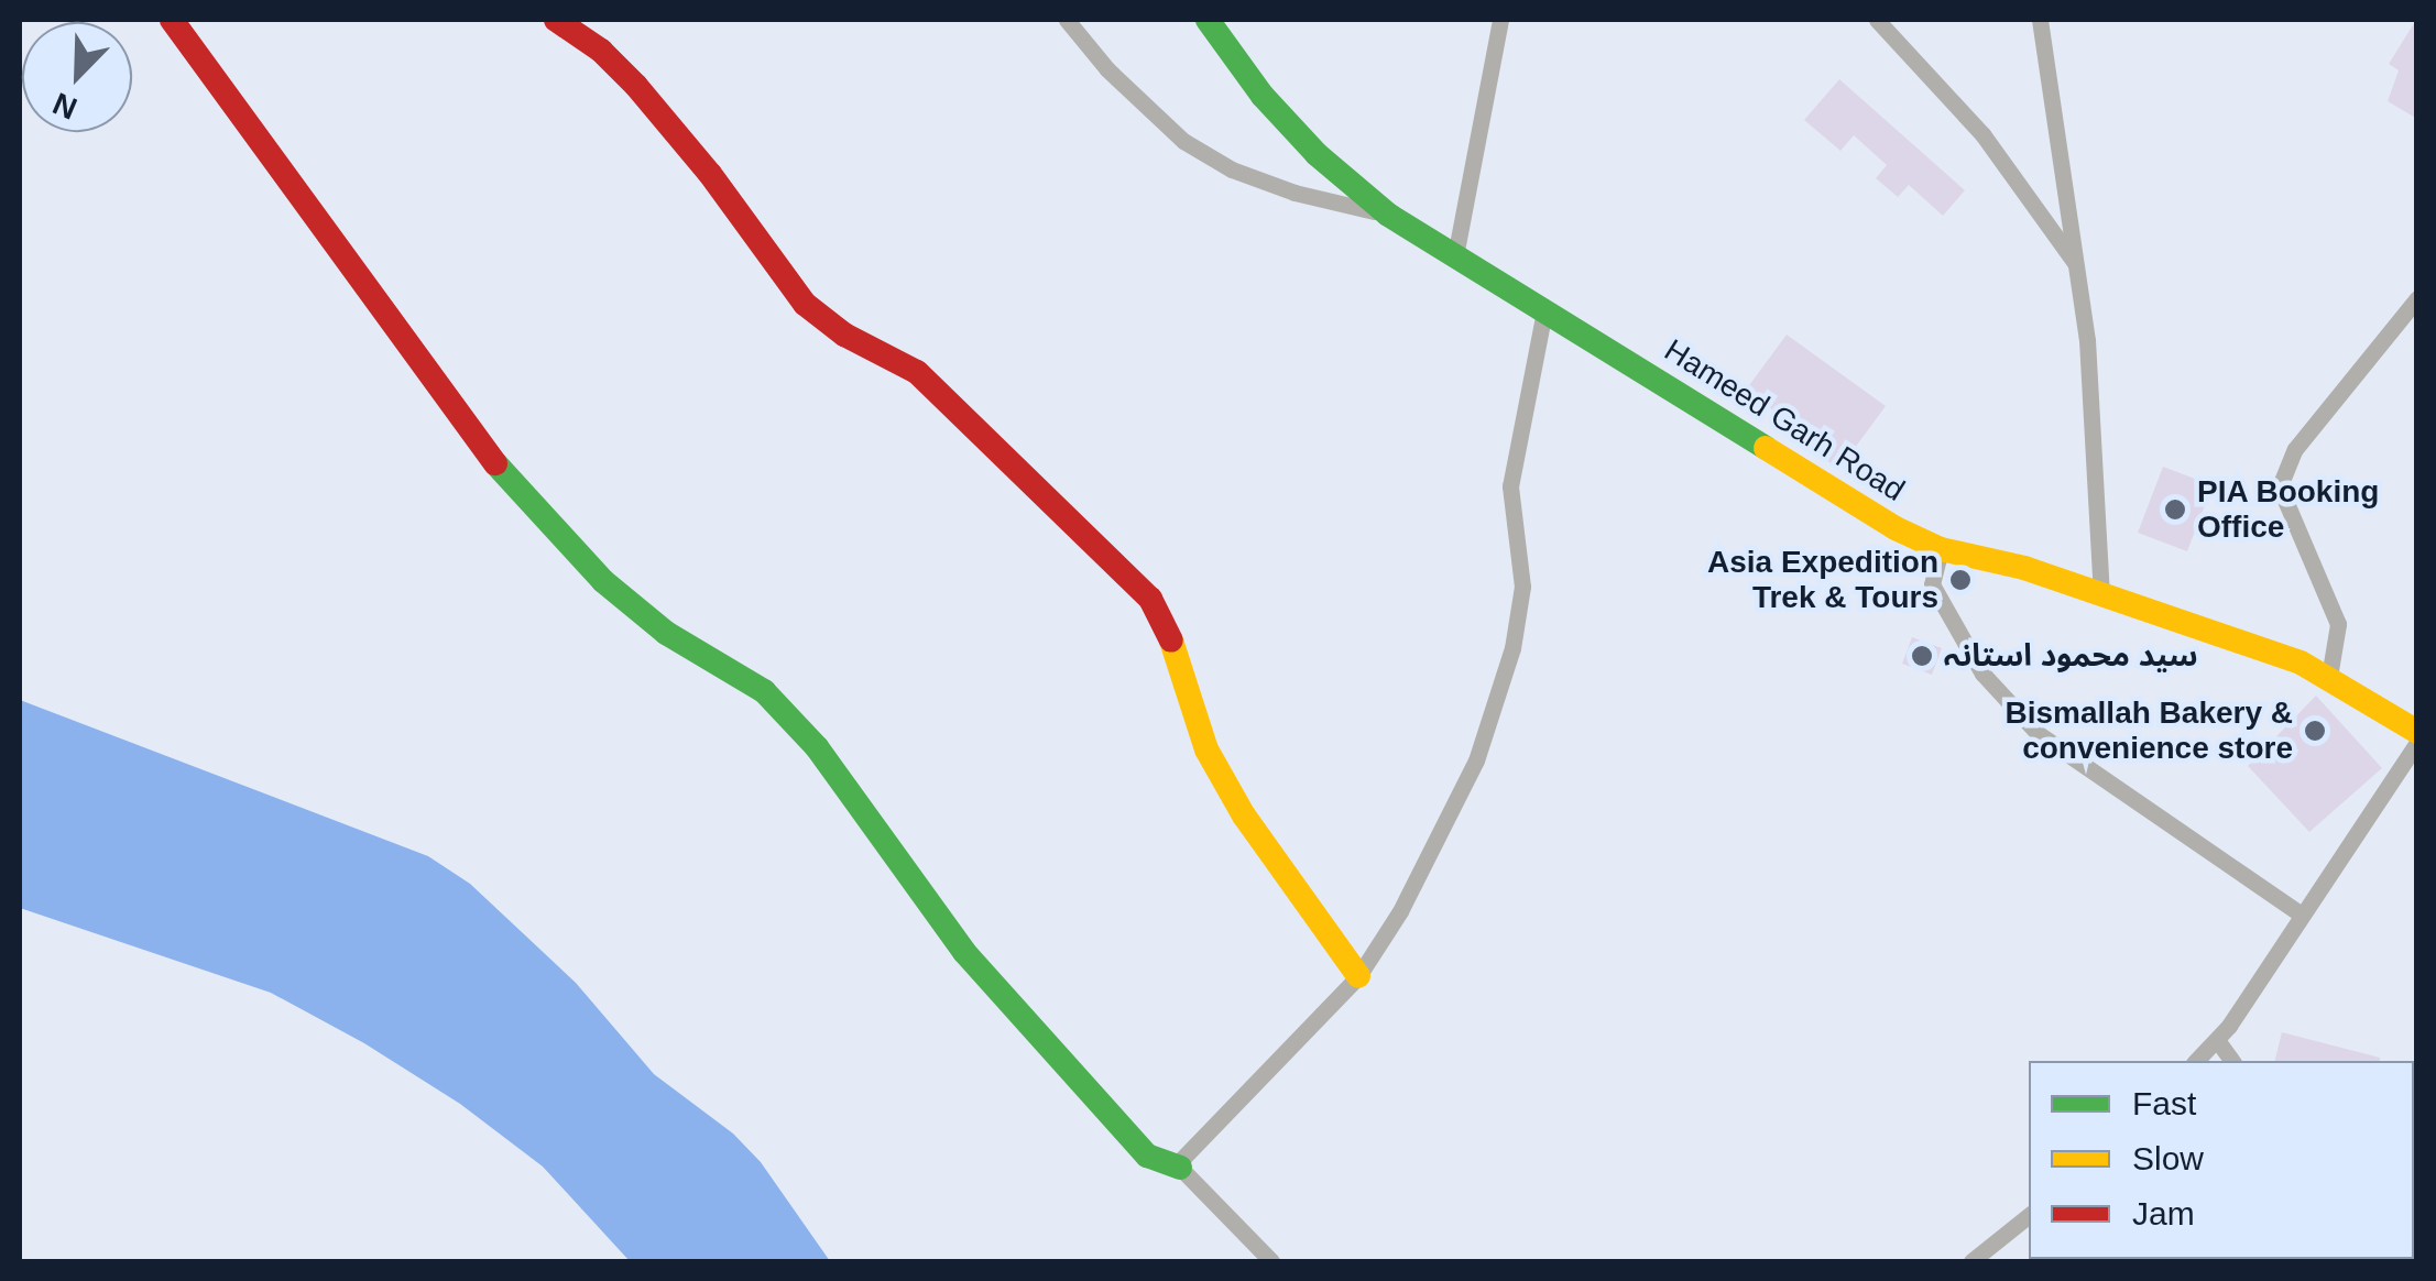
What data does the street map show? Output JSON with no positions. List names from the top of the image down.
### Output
{
  "streets": {
    "main road": ["Hameed Garh Road"]
  },
  "places": [
    "PIA Booking Office",
    "Asia Expedition Trek & Tours",
    "سید محمود استانہ",
    "Bismallah Bakery & convenience store"
  ],
  "legend": ["Fast", "Slow", "Jam"],
  "north": "bottom left"
}
